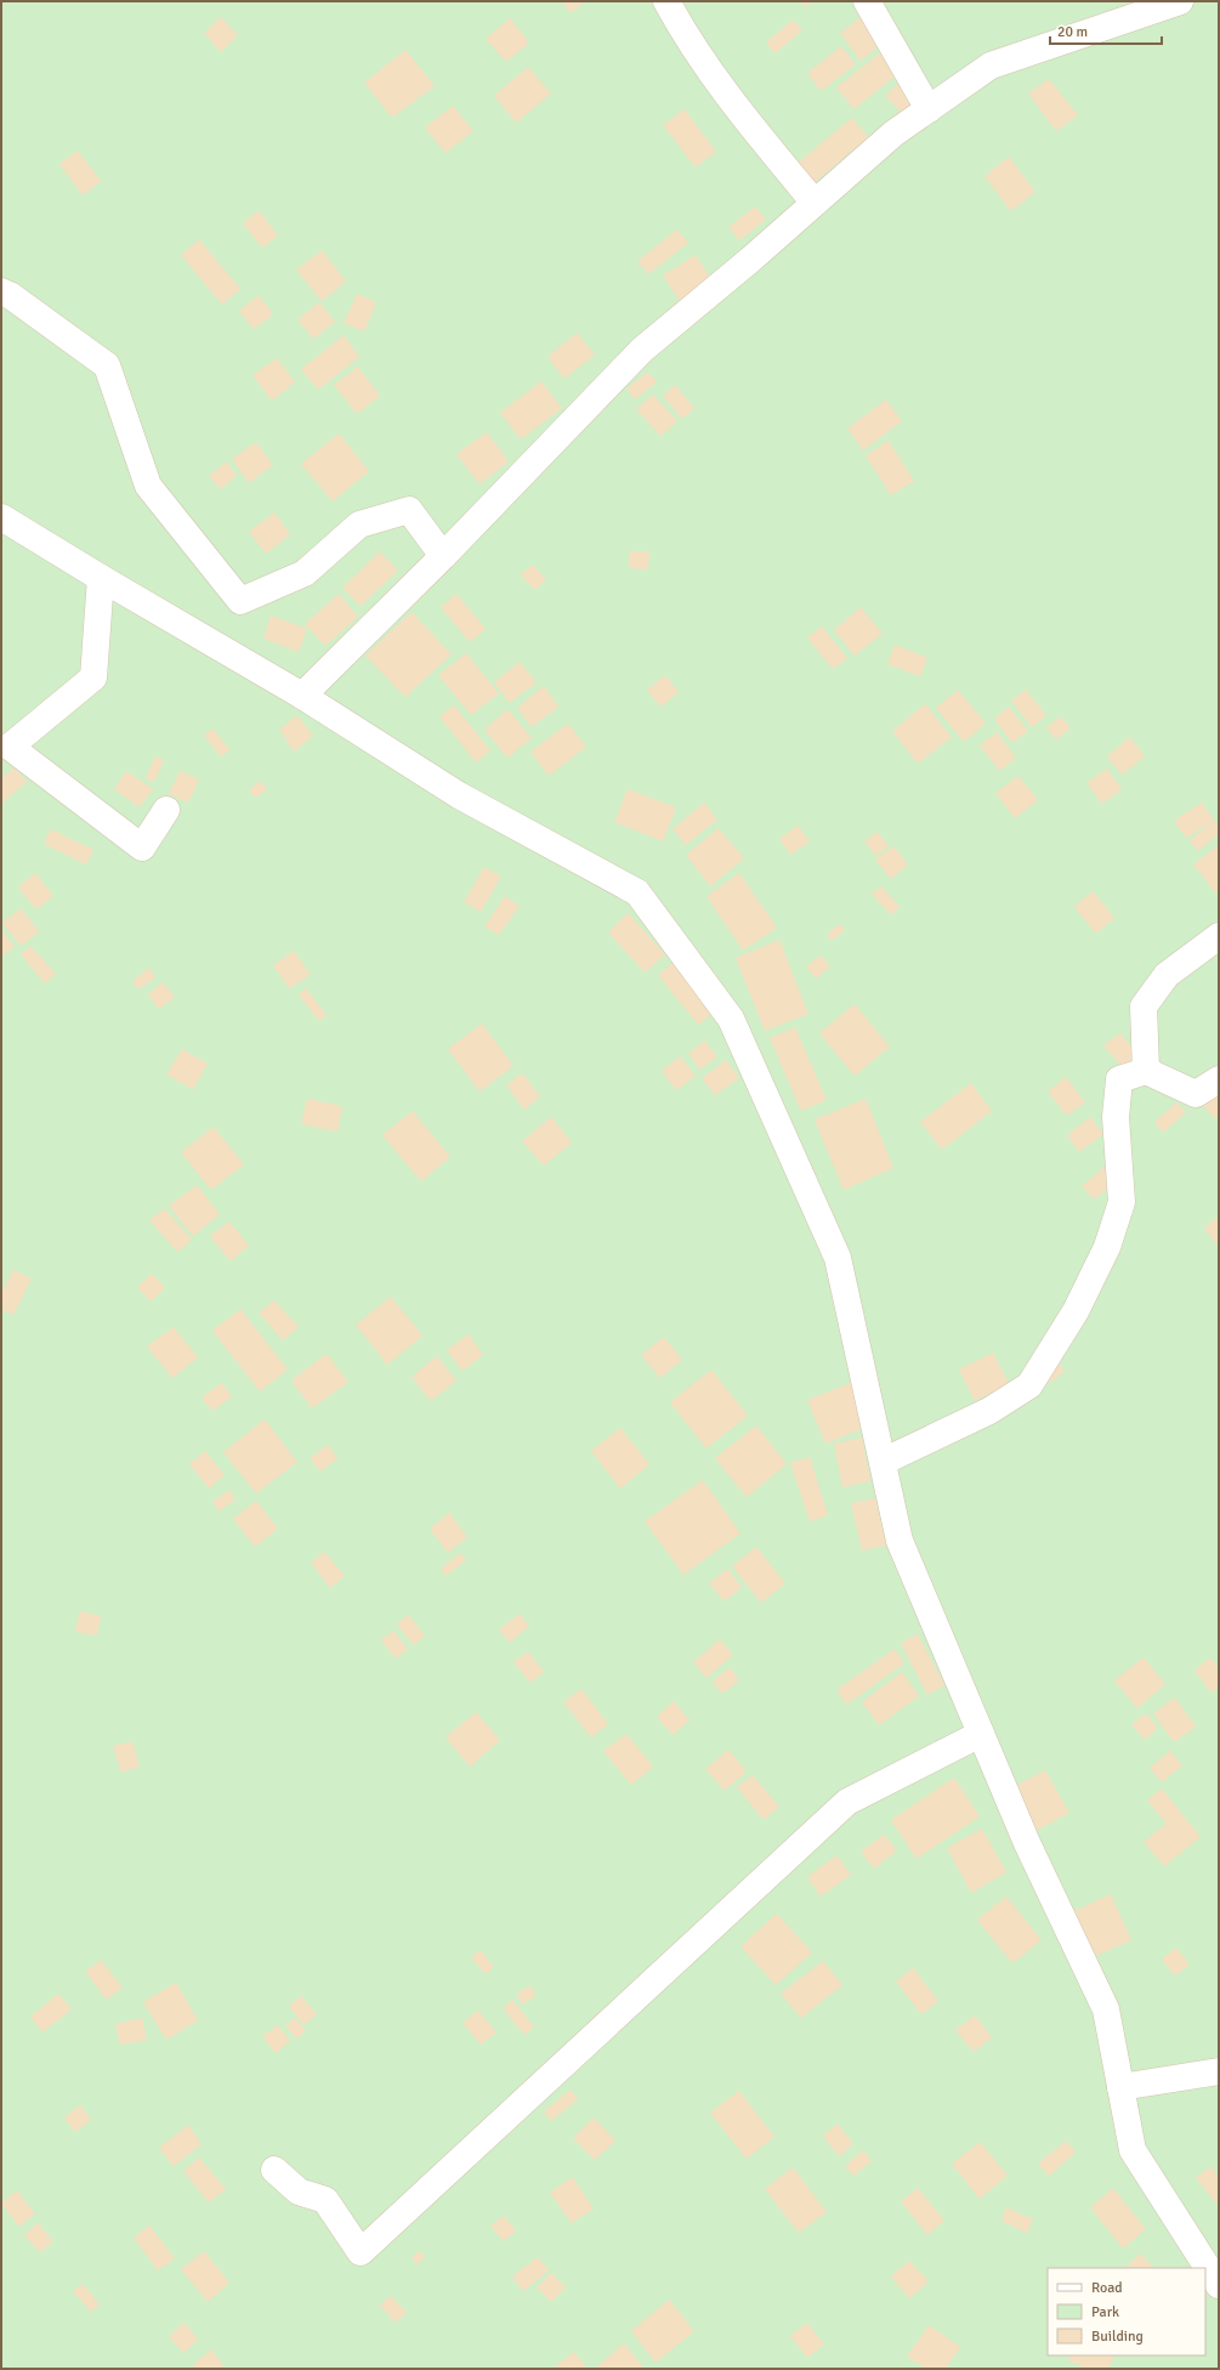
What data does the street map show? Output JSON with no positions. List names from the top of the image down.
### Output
{
  "legend": ["Road", "Park", "Building"],
  "scale_bar": "20 m"
}
